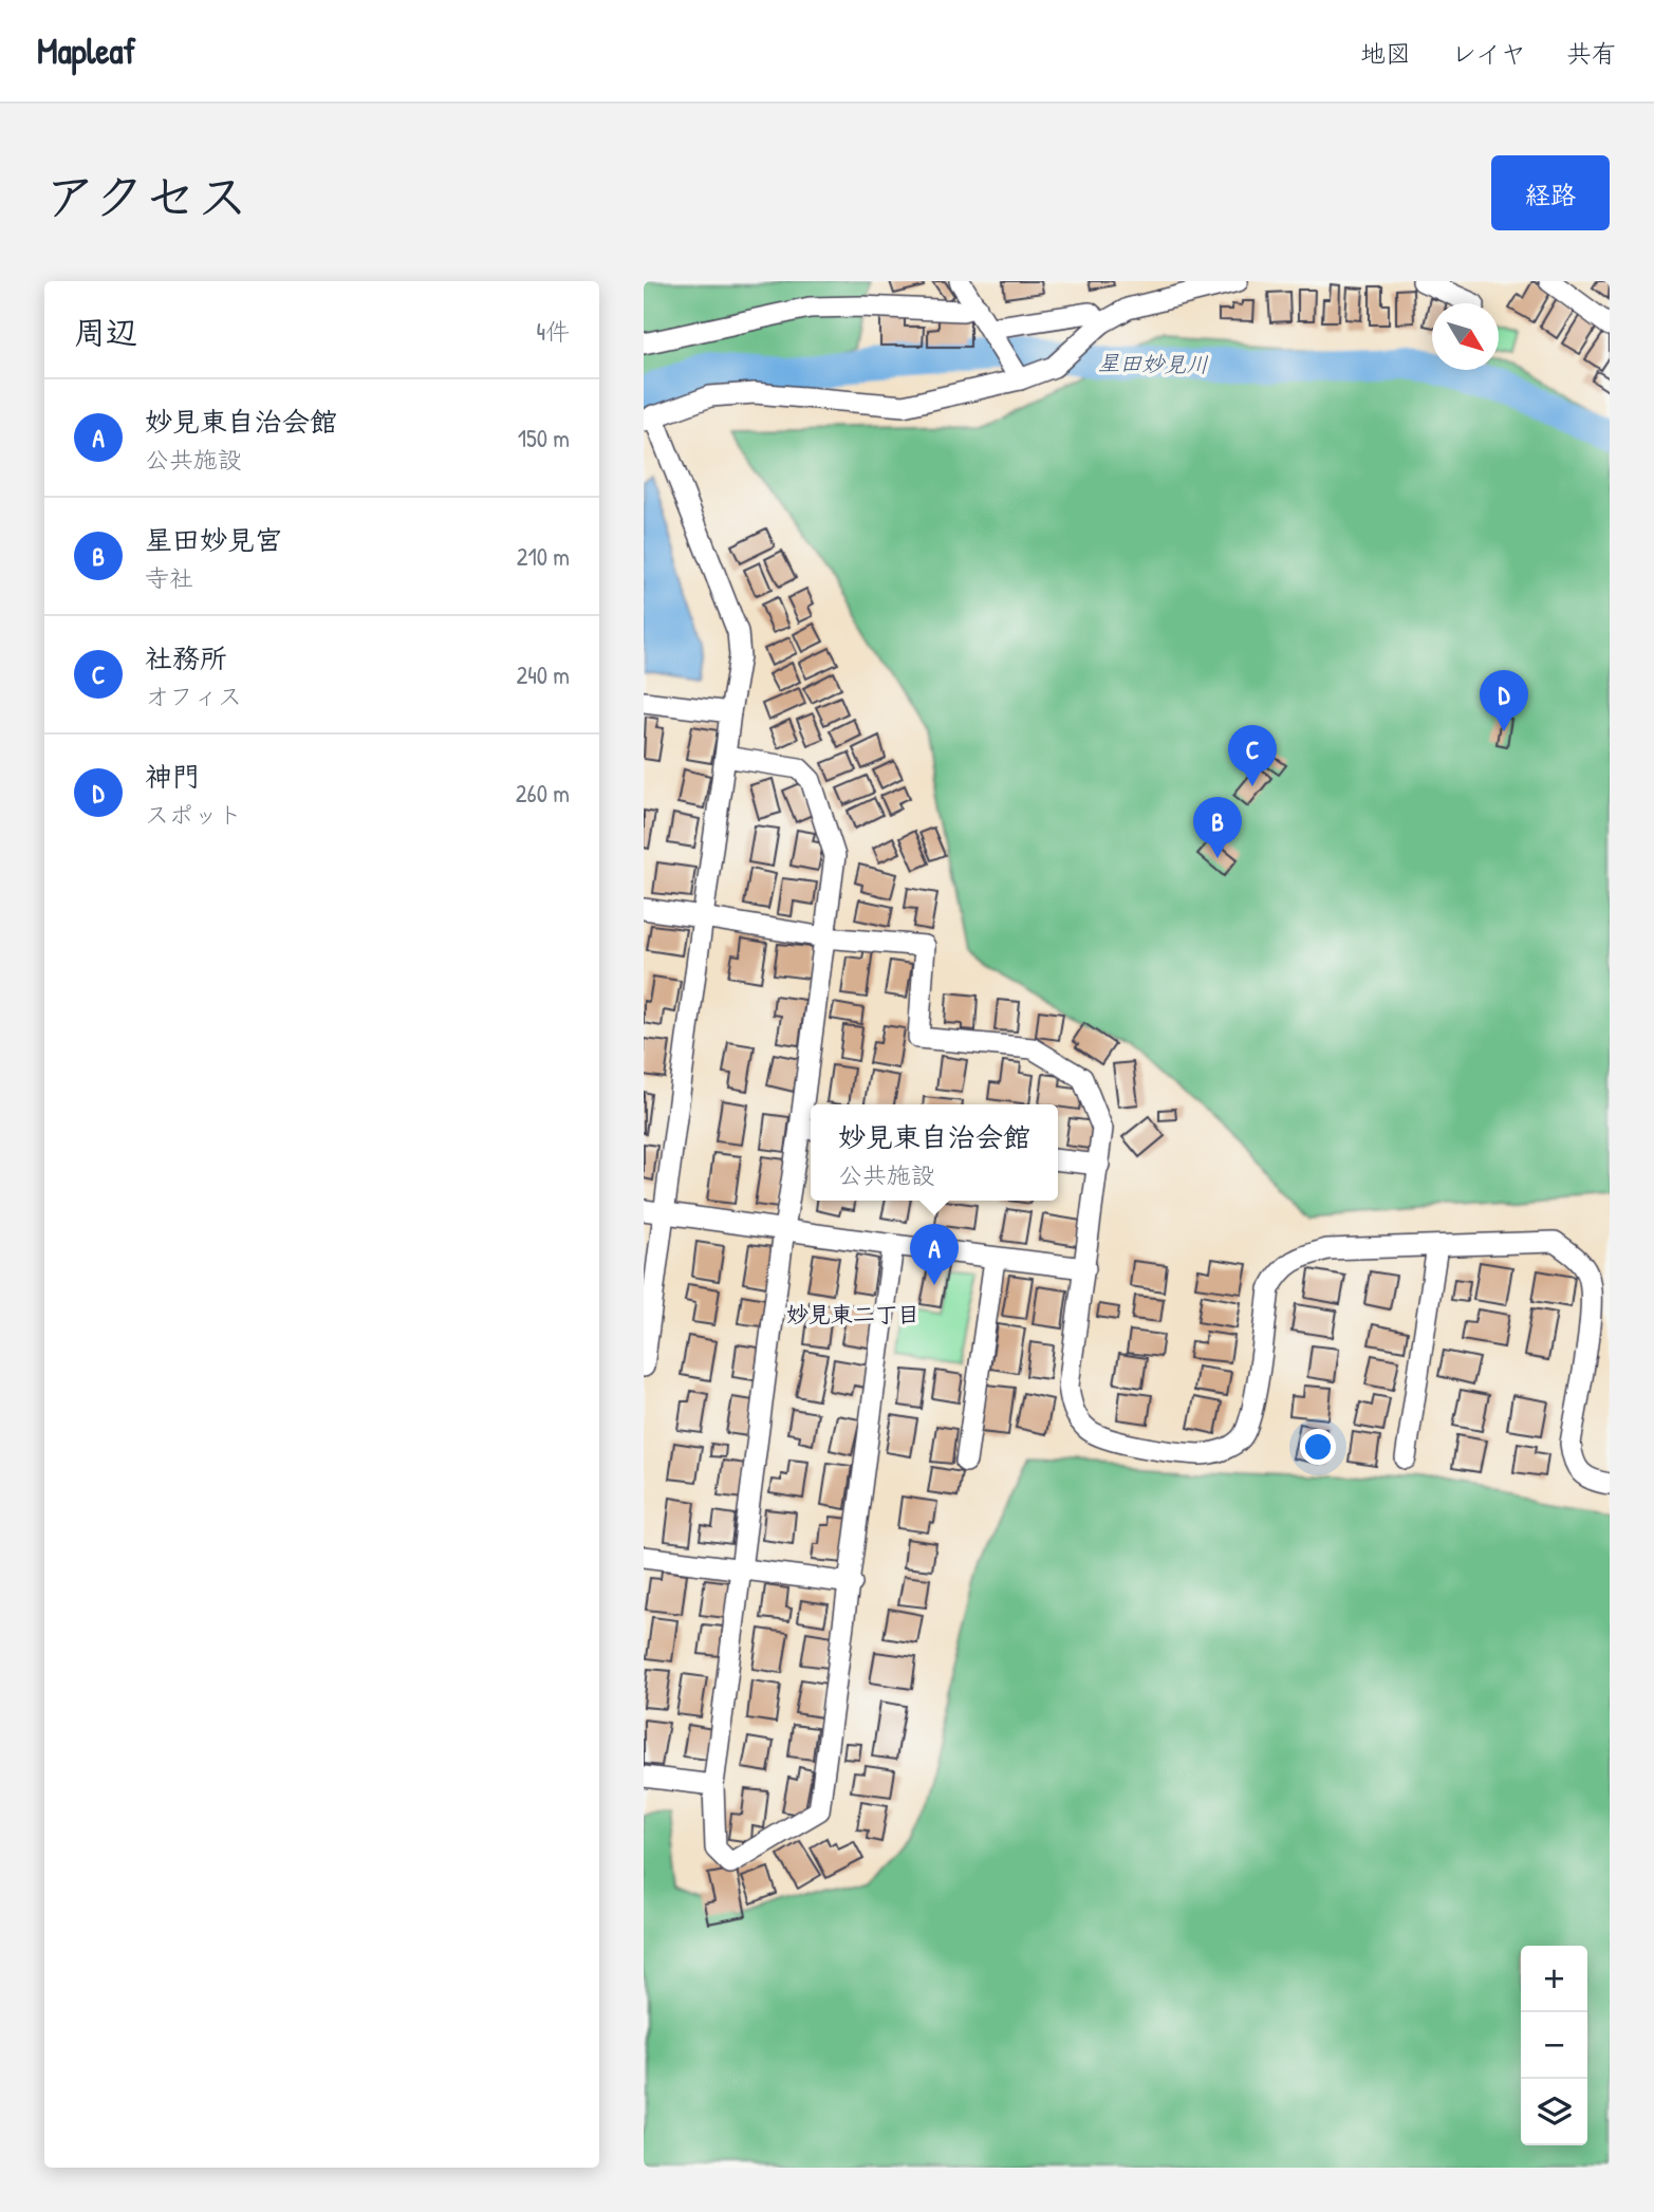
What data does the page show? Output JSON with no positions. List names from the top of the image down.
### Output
{
  "districts": ["妙見東二丁目"],
  "water": ["星田妙見川"],
  "north": "bottom right",
  "page": {
    "header": "Mapleaf",
    "nav": ["地図", "レイヤ", "共有"],
    "title": "アクセス",
    "buttons": "経路",
    "heading": ["周辺", "4件"],
    "list": [
      {
        "mark": "A",
        "name": "妙見東自治会館",
        "note": "公共施設",
        "value": "150 m"
      },
      {
        "mark": "B",
        "name": "星田妙見宮",
        "note": "寺社",
        "value": "210 m"
      },
      {
        "mark": "C",
        "name": "社務所",
        "note": "オフィス",
        "value": "240 m"
      },
      {
        "mark": "D",
        "name": "神門",
        "note": "スポット",
        "value": "260 m"
      }
    ],
    "pins": [
      "D",
      "C",
      "B",
      "A"
    ],
    "popup": ["妙見東自治会館", "公共施設"],
    "map_buttons": ["+", "−"]
  }
}
